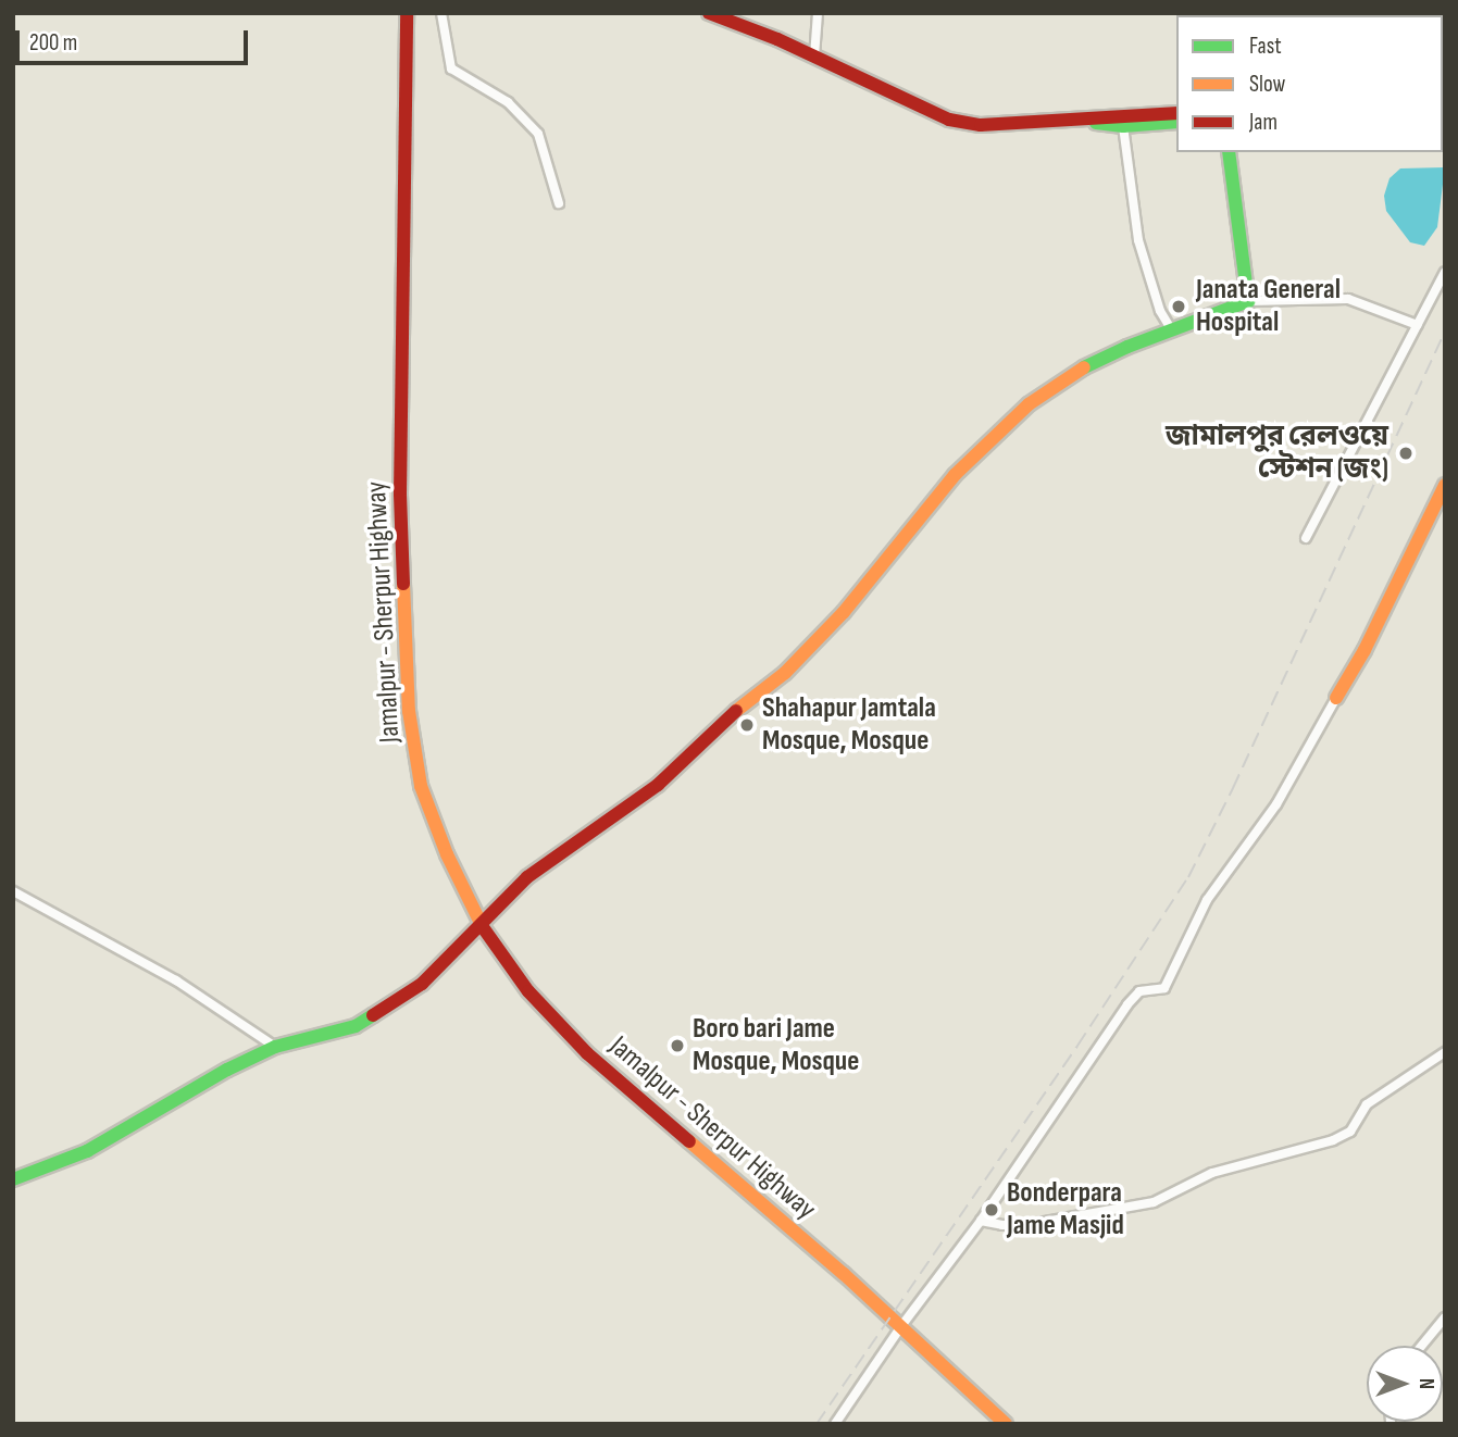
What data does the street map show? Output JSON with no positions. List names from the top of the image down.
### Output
{
  "streets": {
    "main road": ["Jamalpur - Sherpur Highway"]
  },
  "places": [
    "Janata General Hospital",
    "জামালপুর রেলওয়ে স্টেশন (জং)",
    "Shahapur Jamtala Mosque, Mosque",
    "Boro bari Jame Mosque, Mosque",
    "Bonderpara Jame Masjid"
  ],
  "legend": ["Fast", "Slow", "Jam"],
  "scale_bar": "200 m",
  "north": "right"
}
